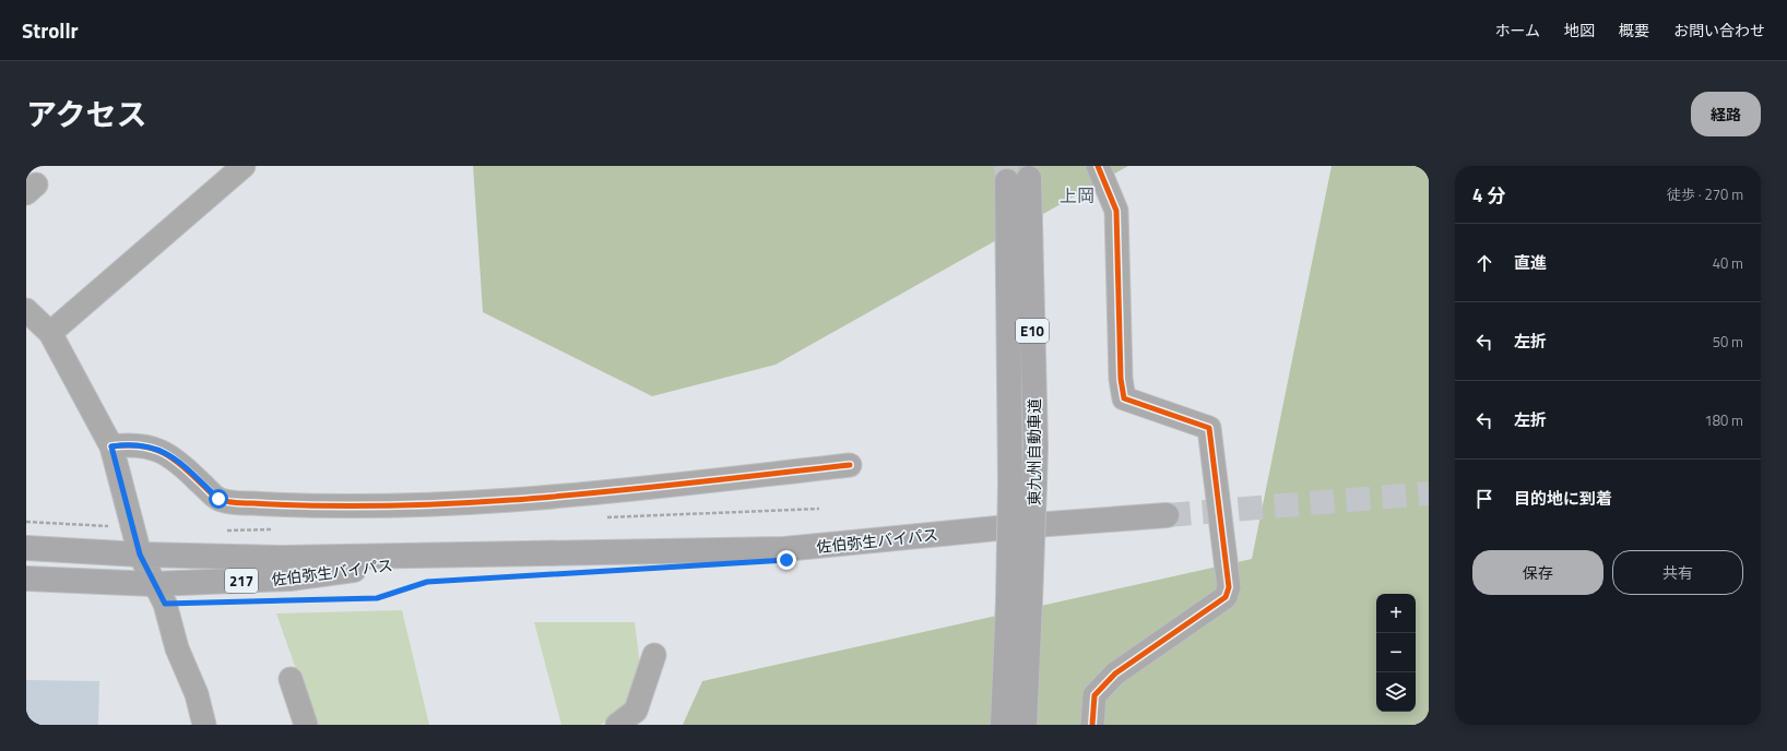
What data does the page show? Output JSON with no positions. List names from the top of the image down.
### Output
{
  "streets": {
    "highway": [
      "E10",
      "東九州自動車道",
      "佐伯弥生バイパス",
      "217"
    ]
  },
  "districts": ["上岡"],
  "page": {
    "header": "Strollr",
    "nav": [
      "ホーム",
      "地図",
      "概要",
      "お問い合わせ"
    ],
    "title": "アクセス",
    "buttons": [
      "経路",
      ["保存", "共有"]
    ],
    "heading": ["4 分", "徒歩 · 270 m"],
    "list": [
      ["直進", "40 m"],
      ["左折", "50 m"],
      ["左折", "180 m"],
      "目的地に到着"
    ],
    "map_buttons": ["+", "−"]
  }
}
